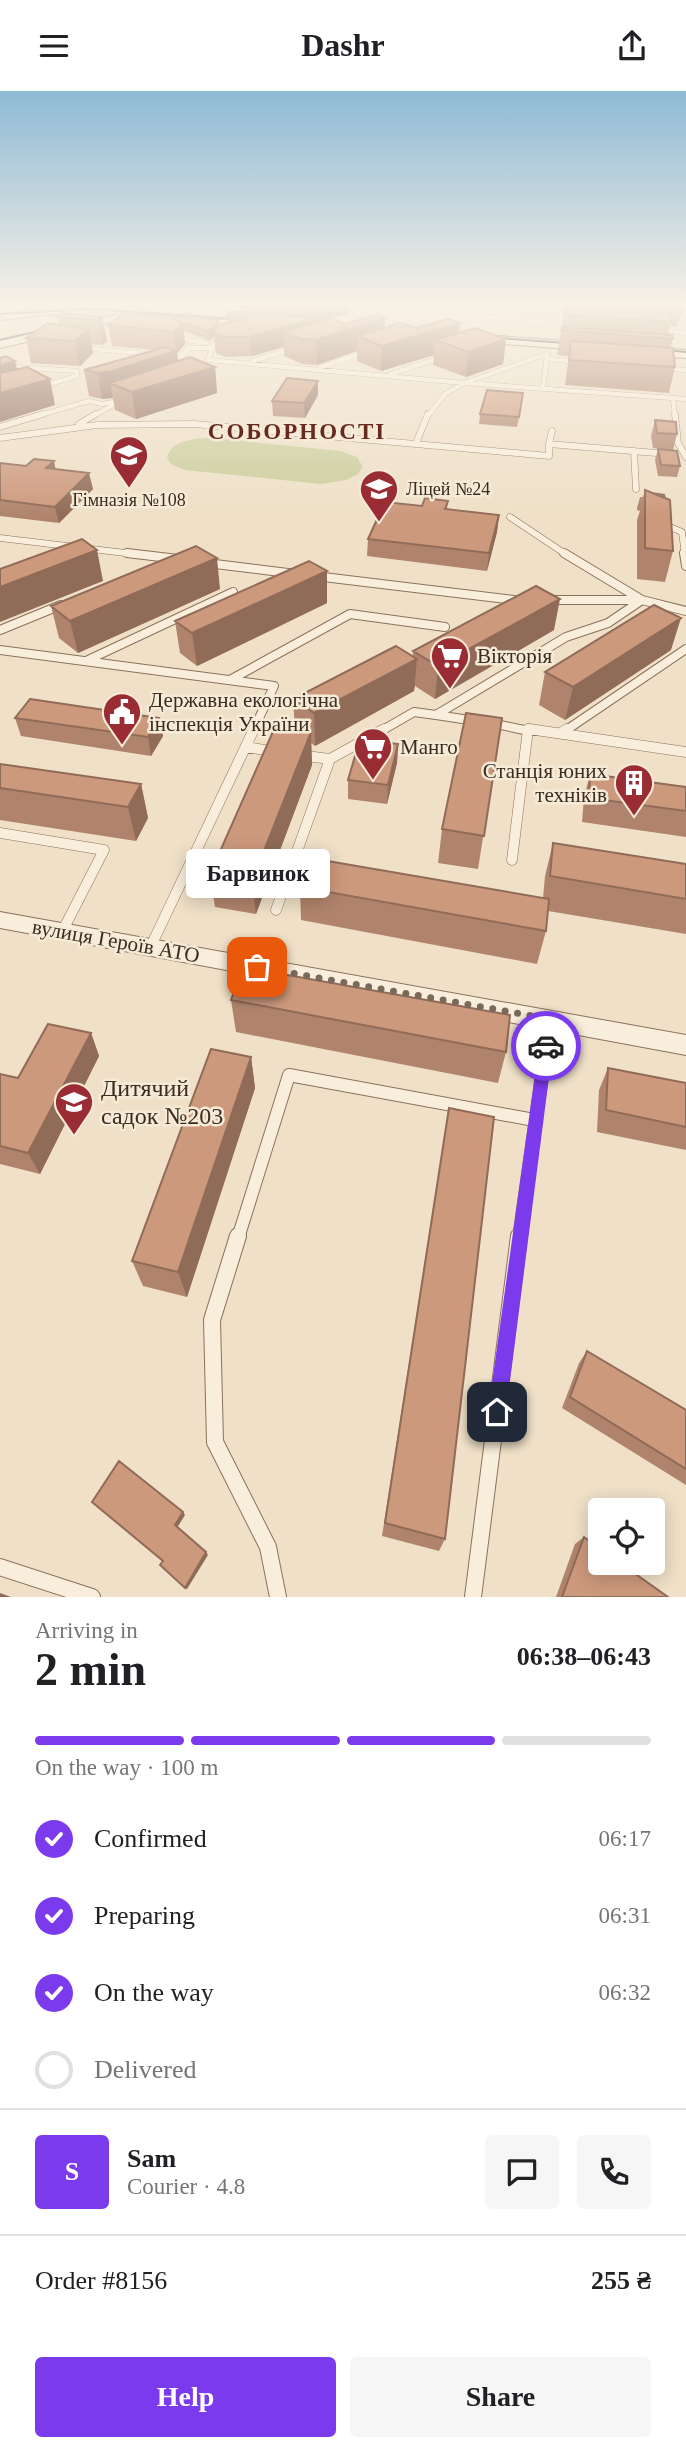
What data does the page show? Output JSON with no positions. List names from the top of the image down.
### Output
{
  "streets": {
    "street": ["вулиця Героїв АТО"]
  },
  "districts": ["СОБОРНОСТІ"],
  "places": {
    "school or university": ["Гімназія №108", "Ліцей №24", "Дитячий садок №203"],
    "supermarket": ["Вікторія", "Манго"],
    "public building": ["Державна екологічна інспекція України"],
    "building": ["Станція юних техніків"],
    "other": ["Барвинок"]
  },
  "page": {
    "header": "Dashr",
    "bubble": "Барвинок",
    "heading": ["2 min", "Arriving in", "06:38–06:43"],
    "panel": [
      "Sam",
      "Courier · 4.8",
      "Order #8156",
      "255 ₴"
    ],
    "bar": "On the way · 100 m",
    "list": [
      ["Confirmed", "06:17"],
      ["Preparing", "06:31"],
      ["On the way", "06:32"],
      "Delivered"
    ],
    "round": "S",
    "buttons": ["Help", "Share"]
  }
}
